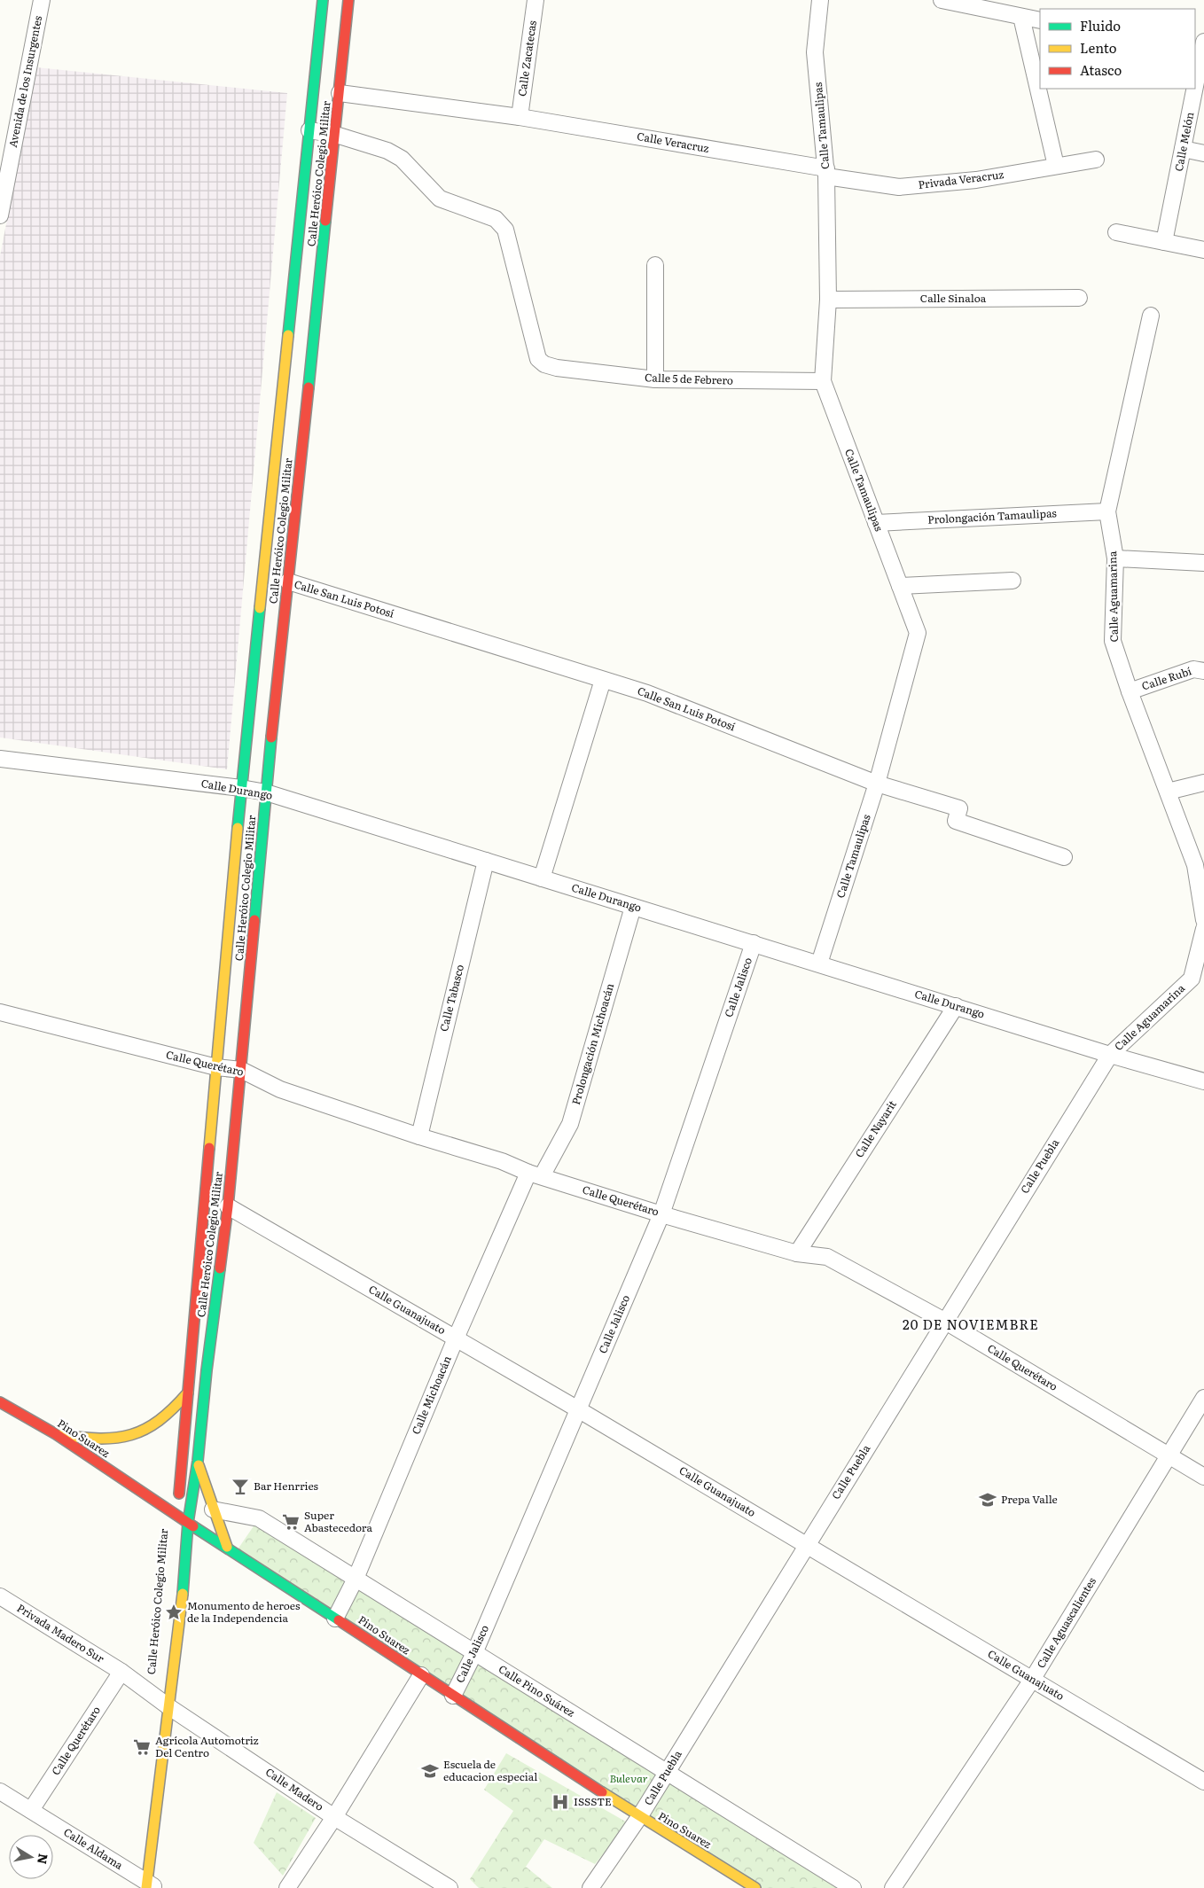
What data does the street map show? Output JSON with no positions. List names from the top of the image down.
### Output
{
  "streets": {
    "main road": ["Calle Heróico Colegio Militar", "Pino Suarez"],
    "street": [
      "Calle Zacatecas",
      "Avenida de los Insurgentes",
      "Calle Tamaulipas",
      "Calle Melón",
      "Calle Veracruz",
      "Privada Veracruz",
      "Calle Sinaloa",
      "Calle 5 de Febrero",
      "Prolongación Tamaulipas",
      "Calle Aguamarina",
      "Calle San Luis Potosí",
      "Calle Rubí",
      "Calle Durango",
      "Calle Jalisco",
      "Calle Tabasco",
      "Prolongación Michoacán",
      "Calle Querétaro",
      "Calle Nayarit",
      "Calle Puebla",
      "Calle Guanajuato",
      "Calle Michoacán",
      "Calle Aguascalientes",
      "Privada Madero Sur",
      "Calle Pino Suárez",
      "Calle Madero",
      "Calle Aldama"
    ]
  },
  "crossings": [
    ["Calle Zacatecas", "Calle Veracruz"],
    ["Calle Tamaulipas", "Calle Veracruz"],
    ["Calle Tamaulipas", "Privada Veracruz"],
    ["Calle Tamaulipas", "Calle Sinaloa"],
    ["Calle Tamaulipas", "Calle 5 de Febrero"],
    ["Calle Tamaulipas", "Prolongación Tamaulipas"],
    ["Calle Tamaulipas", "Calle San Luis Potosí"],
    ["Calle Tamaulipas", "Calle Durango"],
    ["Calle Veracruz", "Calle Heróico Colegio Militar"],
    ["Calle Veracruz", "Privada Veracruz"],
    ["Calle Heróico Colegio Militar", "Calle 5 de Febrero"],
    ["Calle Heróico Colegio Militar", "Calle San Luis Potosí"],
    ["Calle Heróico Colegio Militar", "Calle Durango"],
    ["Calle Heróico Colegio Militar", "Calle Querétaro"],
    ["Calle Heróico Colegio Militar", "Calle Guanajuato"],
    ["Calle Heróico Colegio Militar", "Pino Suarez"],
    ["Calle Heróico Colegio Militar", "Calle Madero"],
    ["Calle Heróico Colegio Militar", "Calle Aldama"],
    ["Prolongación Tamaulipas", "Calle Aguamarina"],
    ["Calle Aguamarina", "Calle Rubí"],
    ["Calle Aguamarina", "Calle Durango"],
    ["Calle Aguamarina", "Calle Puebla"],
    ["Calle Durango", "Calle Jalisco"],
    ["Calle Durango", "Calle Tabasco"],
    ["Calle Durango", "Prolongación Michoacán"],
    ["Calle Durango", "Calle Nayarit"],
    ["Calle Durango", "Calle Puebla"],
    ["Calle Jalisco", "Calle Querétaro"],
    ["Calle Jalisco", "Calle Guanajuato"],
    ["Calle Jalisco", "Pino Suarez"],
    ["Calle Jalisco", "Calle Pino Suárez"],
    ["Calle Tabasco", "Calle Querétaro"],
    ["Prolongación Michoacán", "Calle Querétaro"],
    ["Prolongación Michoacán", "Calle Michoacán"],
    ["Calle Querétaro", "Calle Nayarit"],
    ["Calle Querétaro", "Calle Puebla"],
    ["Calle Querétaro", "Calle Michoacán"],
    ["Calle Querétaro", "Calle Aguascalientes"],
    ["Calle Querétaro", "Privada Madero Sur"],
    ["Calle Querétaro", "Calle Madero"],
    ["Calle Querétaro", "Calle Aldama"],
    ["Calle Puebla", "Calle Guanajuato"],
    ["Calle Puebla", "Pino Suarez"],
    ["Calle Puebla", "Calle Pino Suárez"],
    ["Calle Guanajuato", "Calle Michoacán"],
    ["Calle Guanajuato", "Calle Aguascalientes"],
    ["Calle Michoacán", "Pino Suarez"],
    ["Calle Michoacán", "Calle Pino Suárez"],
    ["Privada Madero Sur", "Calle Madero"]
  ],
  "districts": ["20 DE NOVIEMBRE"],
  "parks": ["Bulevar"],
  "places": {
    "bar": ["Bar Henrries"],
    "school or university": ["Prepa Valle", "Escuela de educacion especial"],
    "supermarket": ["Super Abastecedora", "Agrícola Automotriz Del Centro"],
    "place": ["Monumento de heroes de la Independencia"],
    "hospital": ["ISSSTE"]
  },
  "legend": ["Fluido", "Lento", "Atasco"],
  "north": "right"
}
